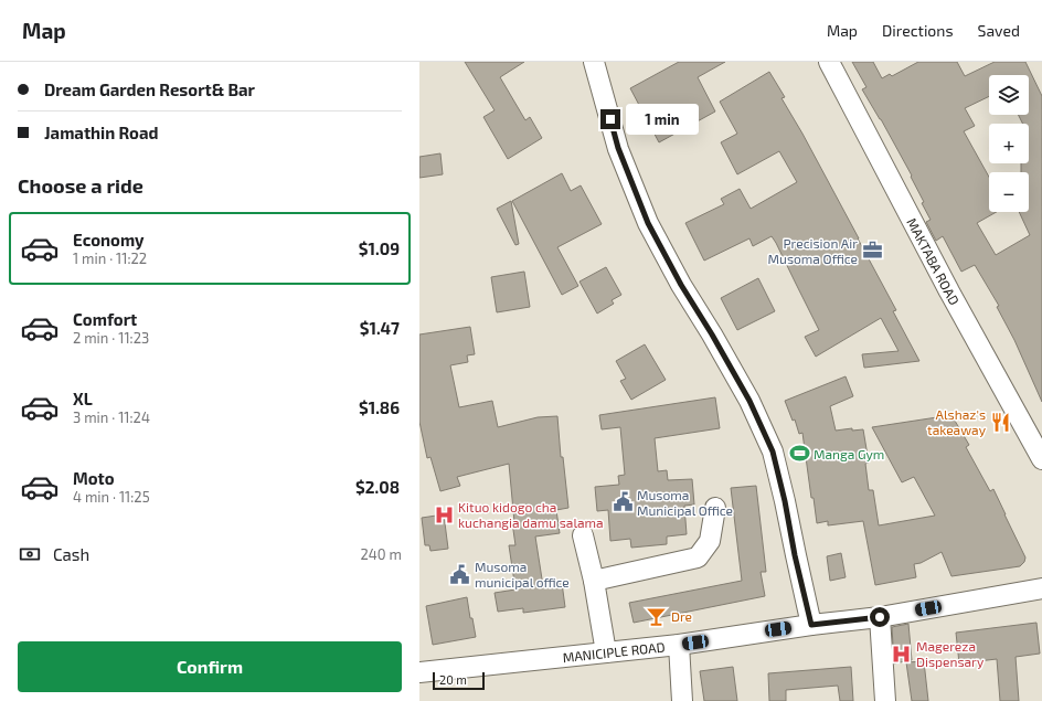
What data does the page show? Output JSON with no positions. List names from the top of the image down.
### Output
{
  "streets": {
    "street": ["MAKTABA ROAD", "MANICIPLE ROAD"]
  },
  "places": {
    "office": ["Precision Air Musoma Office"],
    "restaurant": ["Alshaz's takeaway"],
    "sports": ["Manga Gym"],
    "public building": ["Musoma Municipal Office", "Musoma municipal office"],
    "hospital": ["Kituo kidogo cha kuchangia damu salama", "Magereza Dispensary"],
    "bar": ["Dre"]
  },
  "scale_bar": "20 m",
  "page": {
    "header": "Map",
    "nav": ["Map", "Directions", "Saved"],
    "banner": ["Dream Garden Resort& Bar", "Jamathin Road"],
    "map_buttons": ["+", "−"],
    "bubble": "1 min",
    "heading": "Choose a ride",
    "list": [
      {
        "name": "Economy",
        "note": "1 min · 11:22",
        "value": "$1.09"
      },
      {
        "name": "Comfort",
        "note": "2 min · 11:23",
        "value": "$1.47"
      },
      {
        "name": "XL",
        "note": "3 min · 11:24",
        "value": "$1.86"
      },
      {
        "name": "Moto",
        "note": "4 min · 11:25",
        "value": "$2.08"
      }
    ],
    "pay": ["Cash", "240 m"],
    "buttons": "Confirm",
    "scale": "20 m"
  }
}
